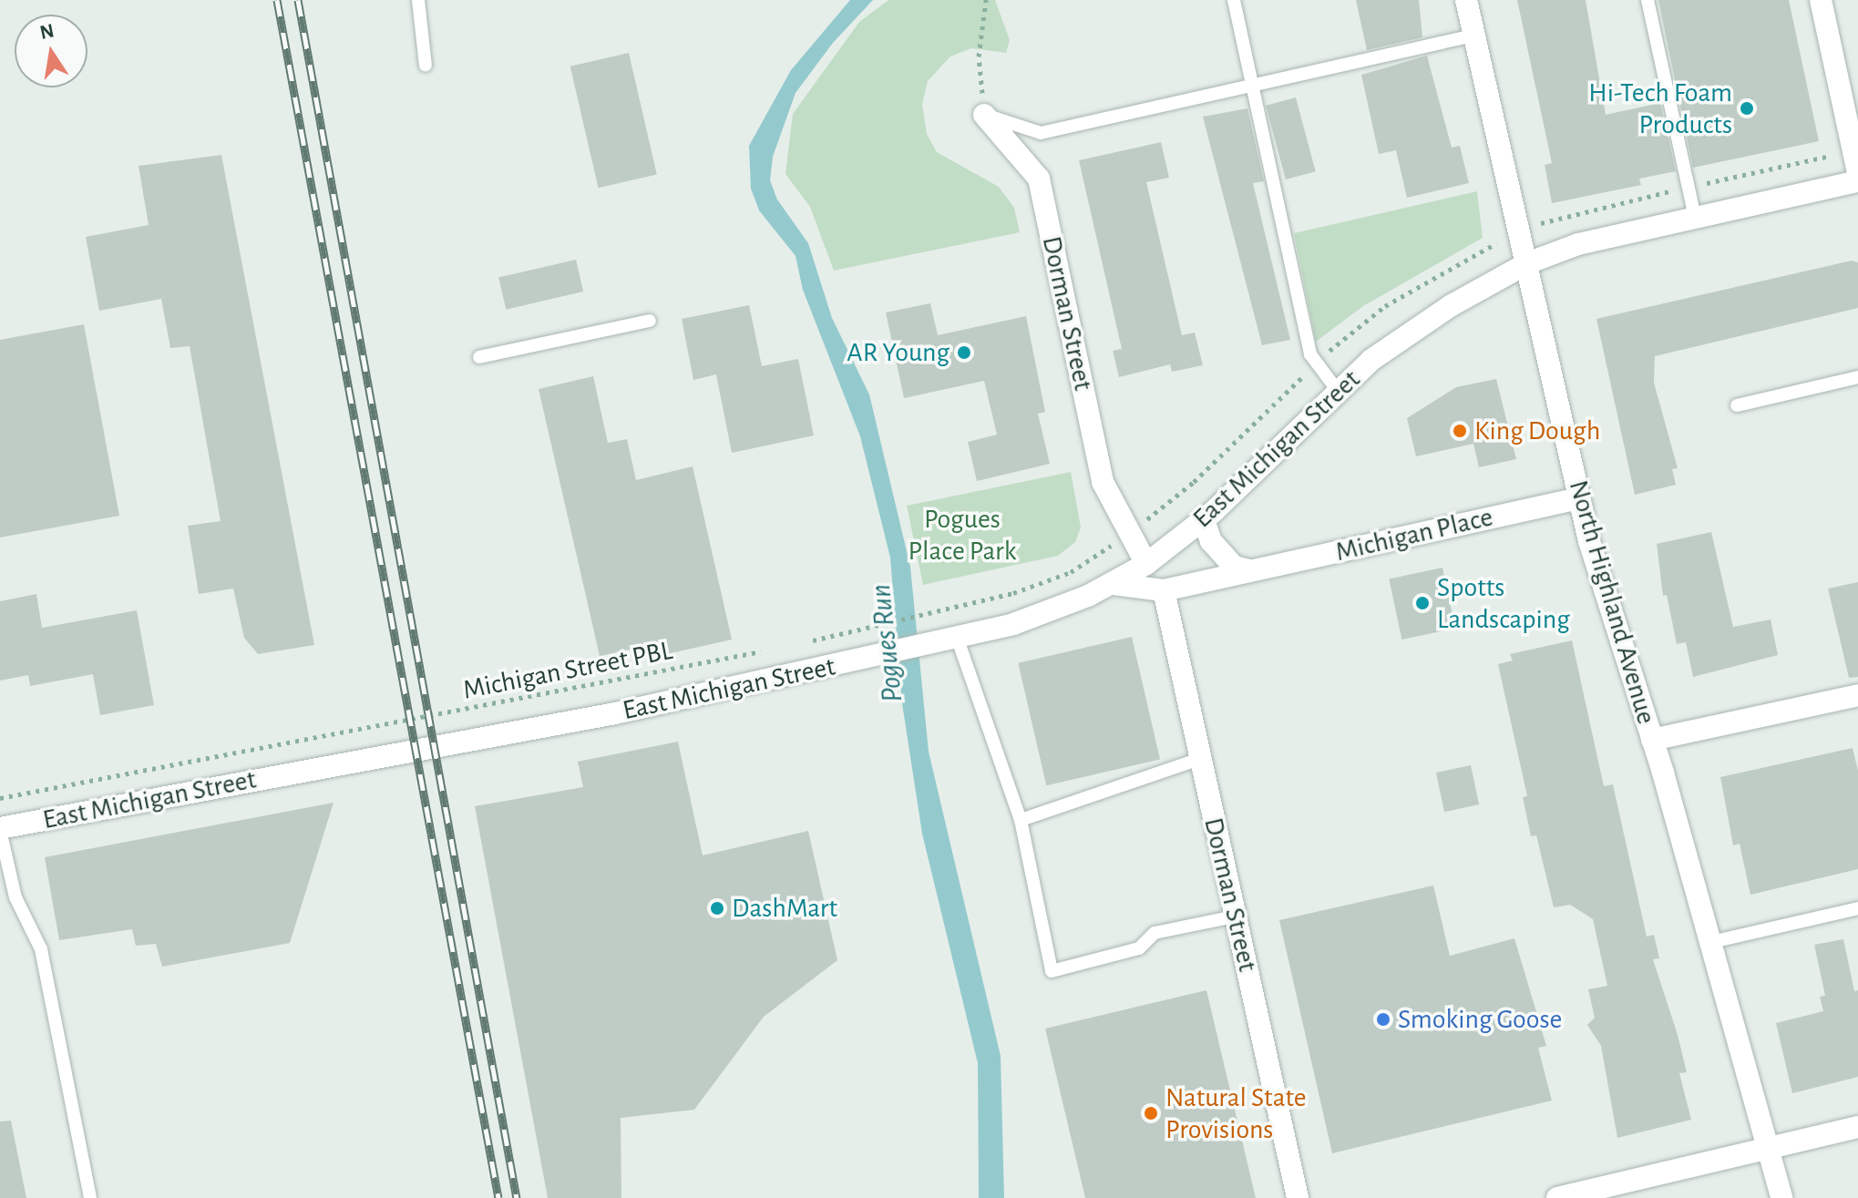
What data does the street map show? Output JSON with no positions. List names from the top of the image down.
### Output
{
  "streets": {
    "street": [
      "Dorman Street",
      "East Michigan Street",
      "Michigan Place",
      "North Highland Avenue"
    ],
    "path": ["Michigan Street PBL"]
  },
  "crossings": [
    ["Dorman Street", "East Michigan Street"],
    ["Dorman Street", "Michigan Place"],
    ["East Michigan Street", "Michigan Place"],
    ["East Michigan Street", "North Highland Avenue"],
    ["Michigan Place", "North Highland Avenue"]
  ],
  "water": ["Pogues Run"],
  "parks": ["Pogues Place Park"],
  "places": [
    "Hi-Tech Foam Products",
    "AR Young",
    "King Dough",
    "Spotts Landscaping",
    "DashMart",
    "Smoking Goose",
    "Natural State Provisions"
  ],
  "north": "top"
}
